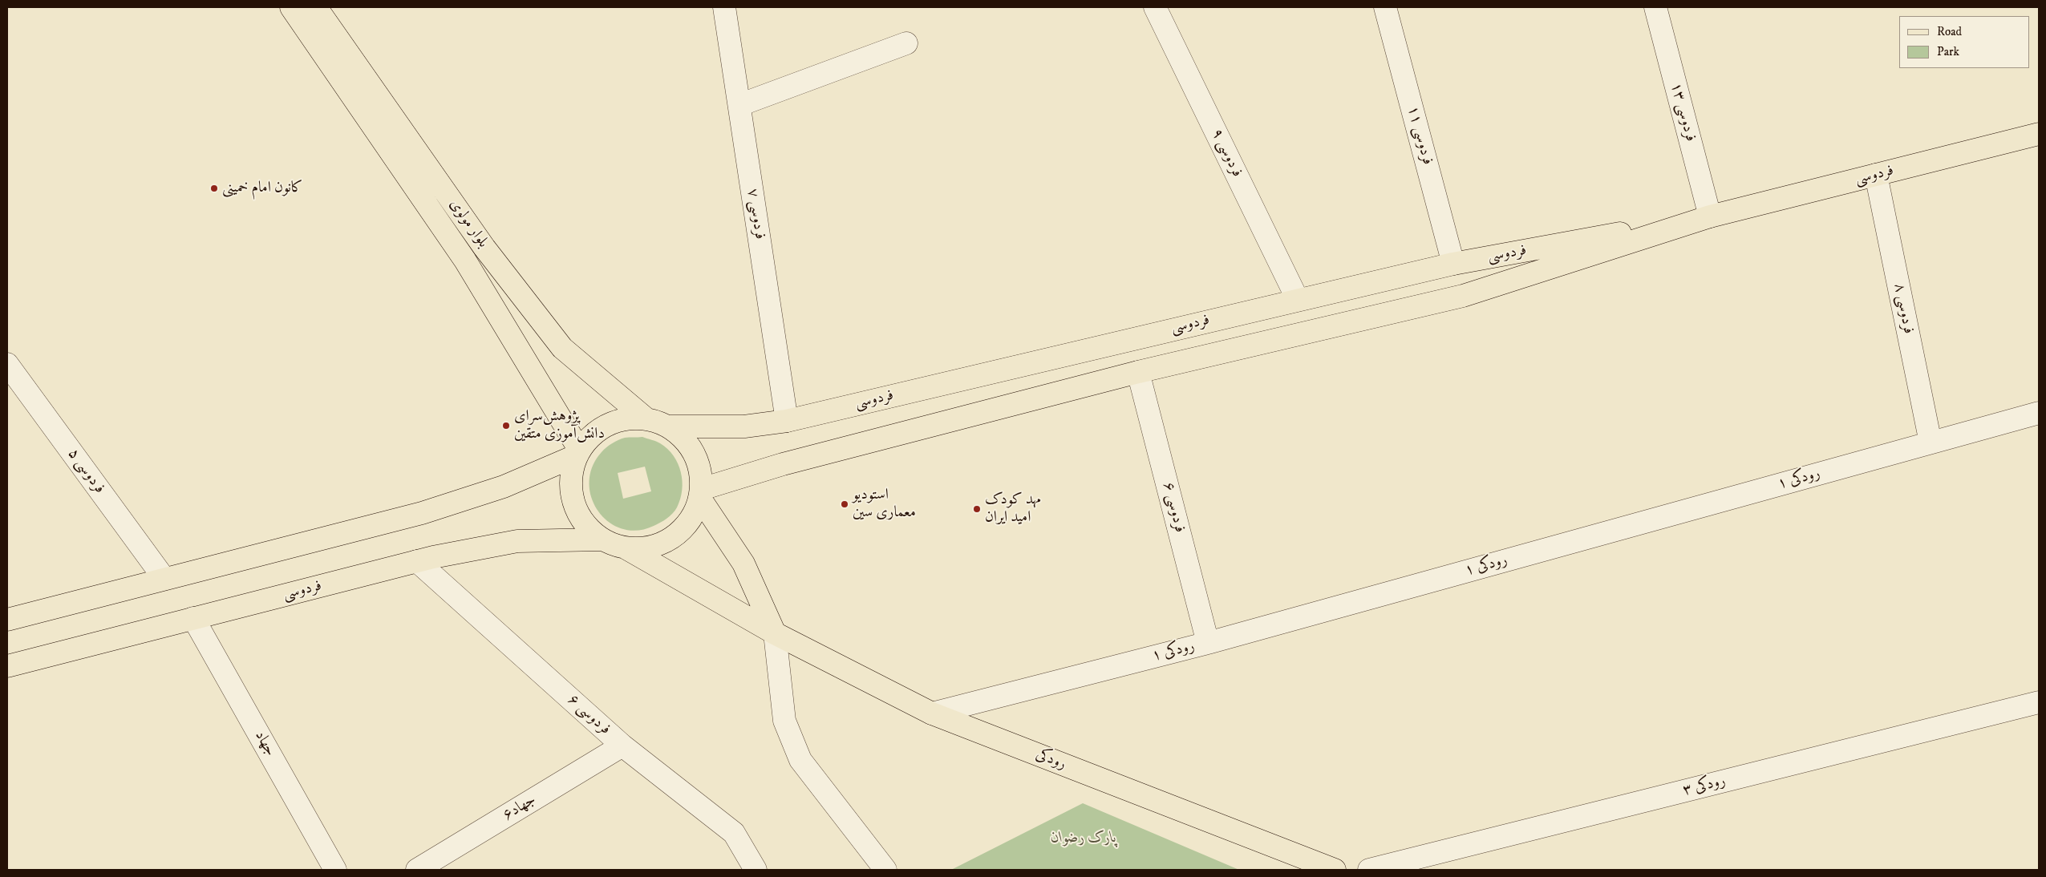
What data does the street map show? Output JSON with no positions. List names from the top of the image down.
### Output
{
  "streets": {
    "main road": ["فردوسی", "بلوار مولوی", "رودکی"],
    "street": [
      "فردوسی ۱۳",
      "فردوسی ۱۱",
      "فردوسی ۹",
      "فردوسی ۷",
      "فردوسی ۸",
      "فردوسی ۵",
      "رودکی ۱",
      "فردوسی ۶",
      "جهاد",
      "رودکی ۳",
      "جهاد۶"
    ]
  },
  "crossings": [
    ["فردوسی ۱۳", "فردوسی"],
    ["فردوسی ۱۱", "فردوسی"],
    ["فردوسی ۹", "فردوسی"],
    ["فردوسی", "فردوسی ۷"],
    ["فردوسی", "بلوار مولوی"],
    ["فردوسی", "فردوسی ۸"],
    ["فردوسی", "فردوسی ۶"],
    ["فردوسی", "جهاد"],
    ["فردوسی", "رودکی"],
    ["بلوار مولوی", "رودکی"],
    ["فردوسی ۸", "رودکی ۱"],
    ["رودکی ۱", "فردوسی ۶"],
    ["رودکی ۱", "رودکی"],
    ["فردوسی ۶", "جهاد۶"]
  ],
  "parks": ["پارک رضوان"],
  "places": [
    "کانون امام خمینی",
    "پژوهش‌سرای دانش‌آموزی متقین",
    "استودیو معماری سین",
    "مهد کودک امید ایران"
  ],
  "legend": ["Road", "Park"]
}
